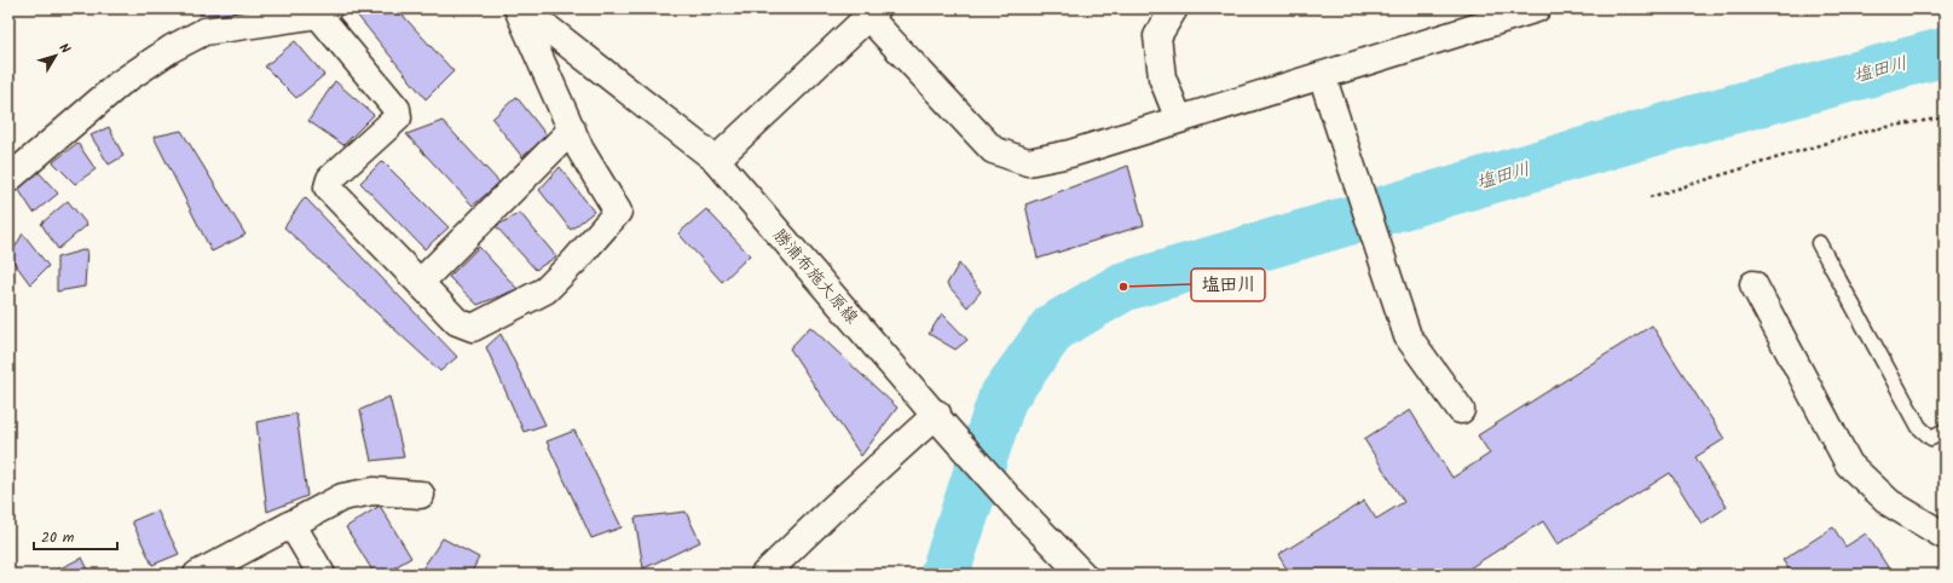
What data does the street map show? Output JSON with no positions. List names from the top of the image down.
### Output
{
  "streets": {
    "street": ["勝浦布施大原線"]
  },
  "water": ["塩田川"],
  "places": ["塩田川"],
  "scale_bar": "20 m",
  "north": "top right"
}
